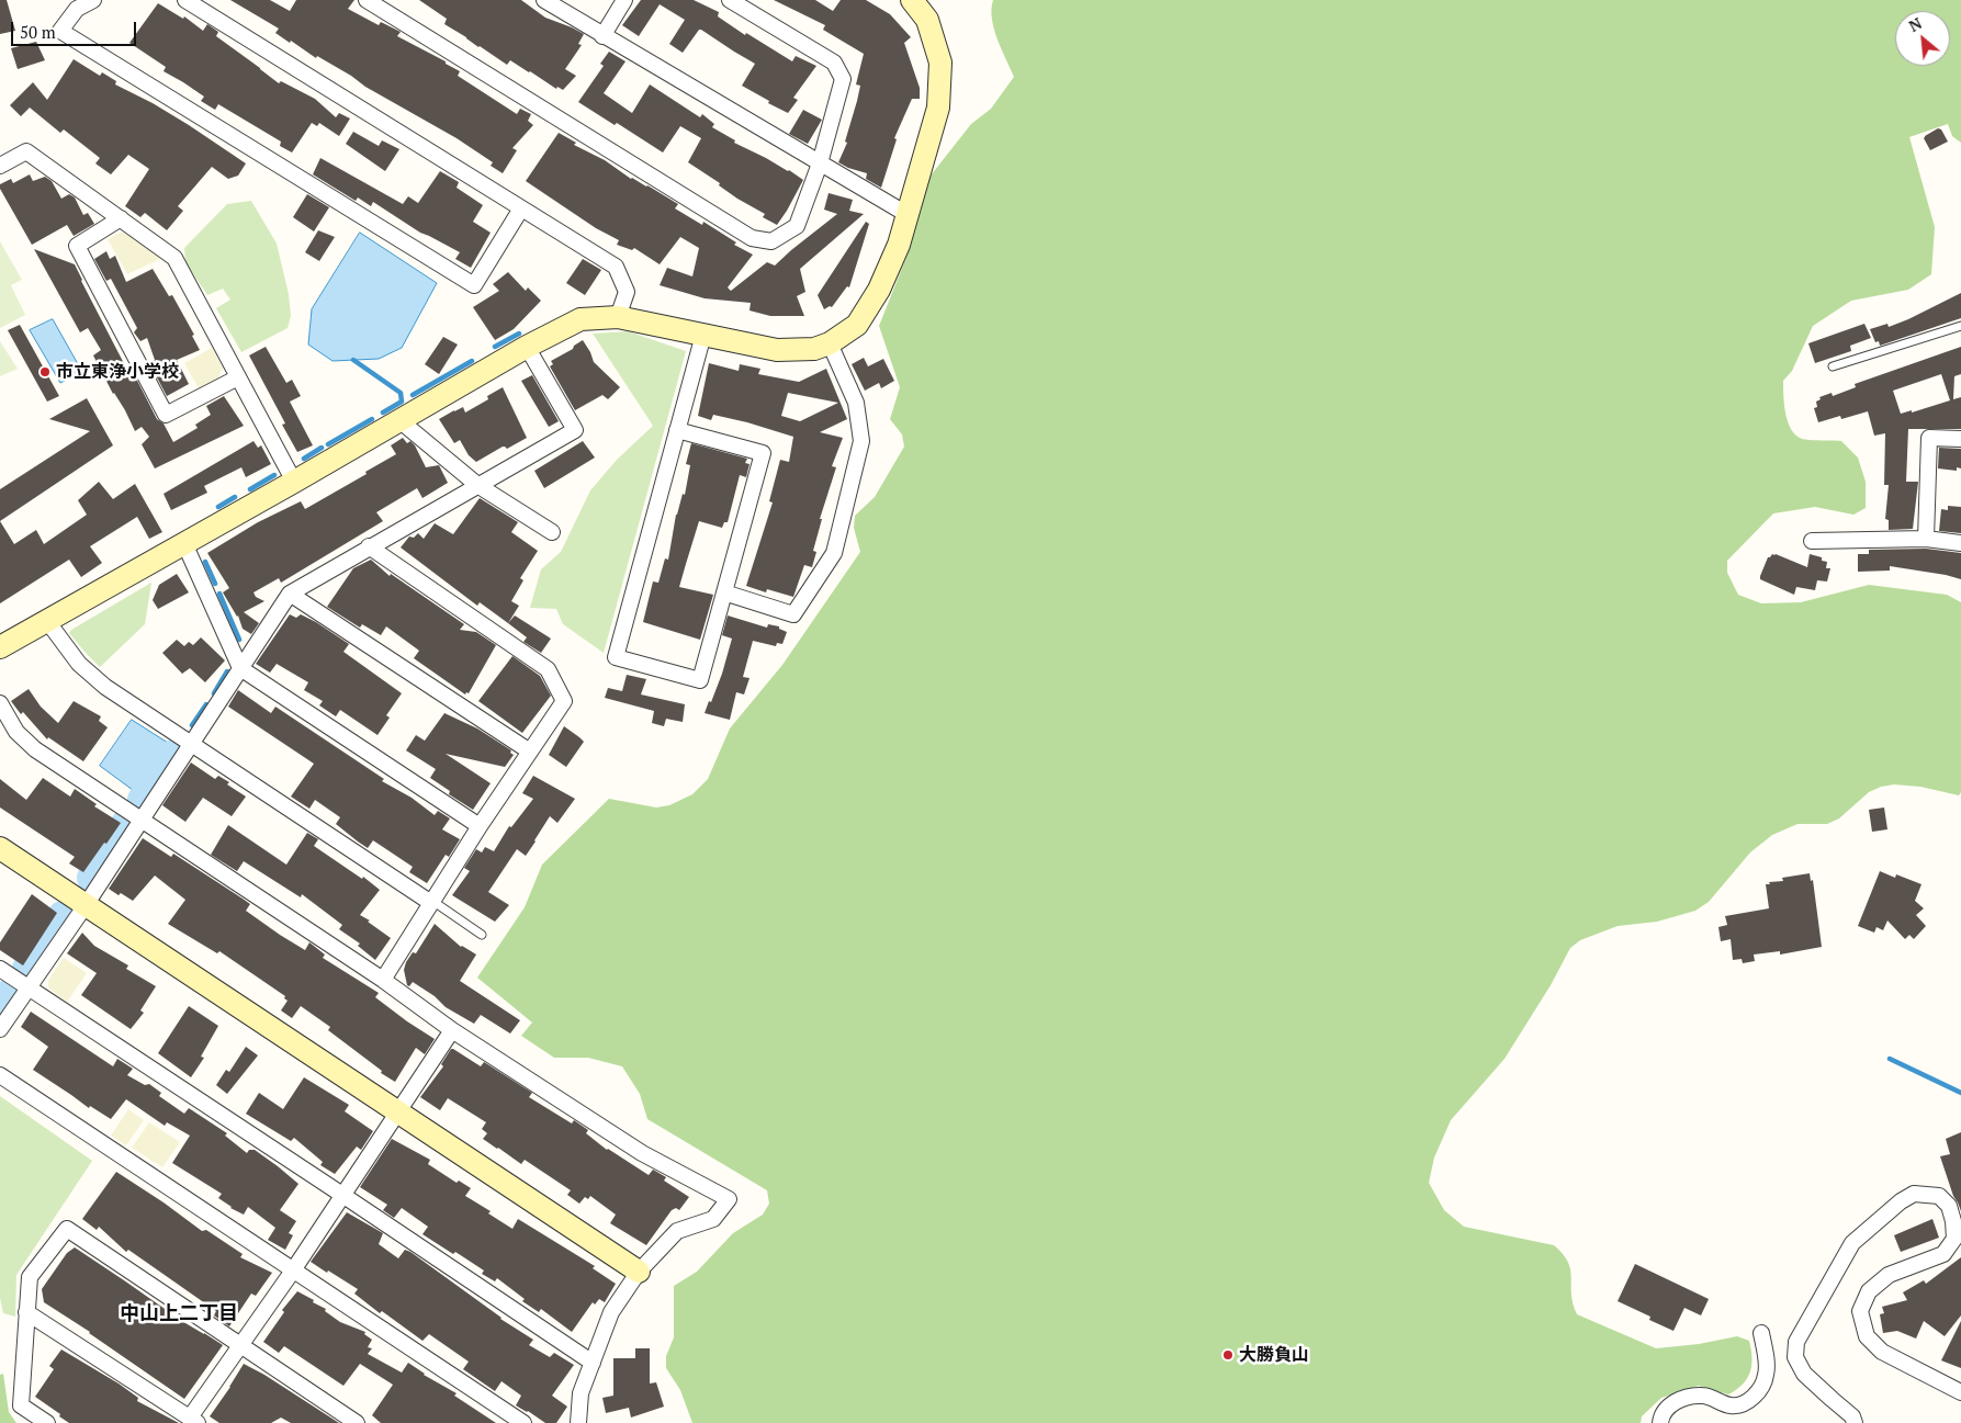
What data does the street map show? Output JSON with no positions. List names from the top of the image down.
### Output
{
  "districts": ["中山上二丁目"],
  "places": ["市立東浄小学校", "大勝負山"],
  "scale_bar": "50 m",
  "north": "top left"
}
